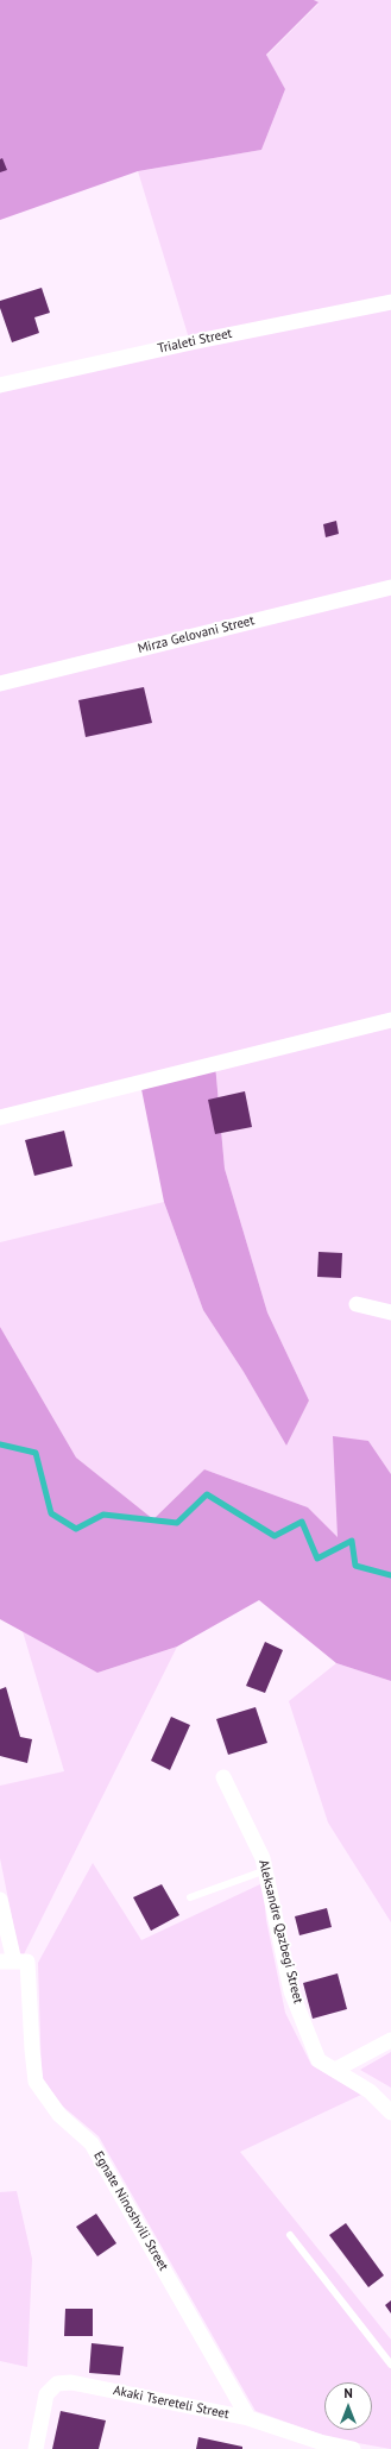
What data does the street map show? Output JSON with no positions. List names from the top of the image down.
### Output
{
  "streets": {
    "street": [
      "Trialeti Street",
      "Mirza Gelovani Street",
      "Aleksandre Qazbegi Street",
      "Egnate Ninoshvili Street",
      "Akaki Tsereteli Street"
    ]
  },
  "crossings": [
    ["Egnate Ninoshvili Street", "Akaki Tsereteli Street"]
  ],
  "north": "top"
}
